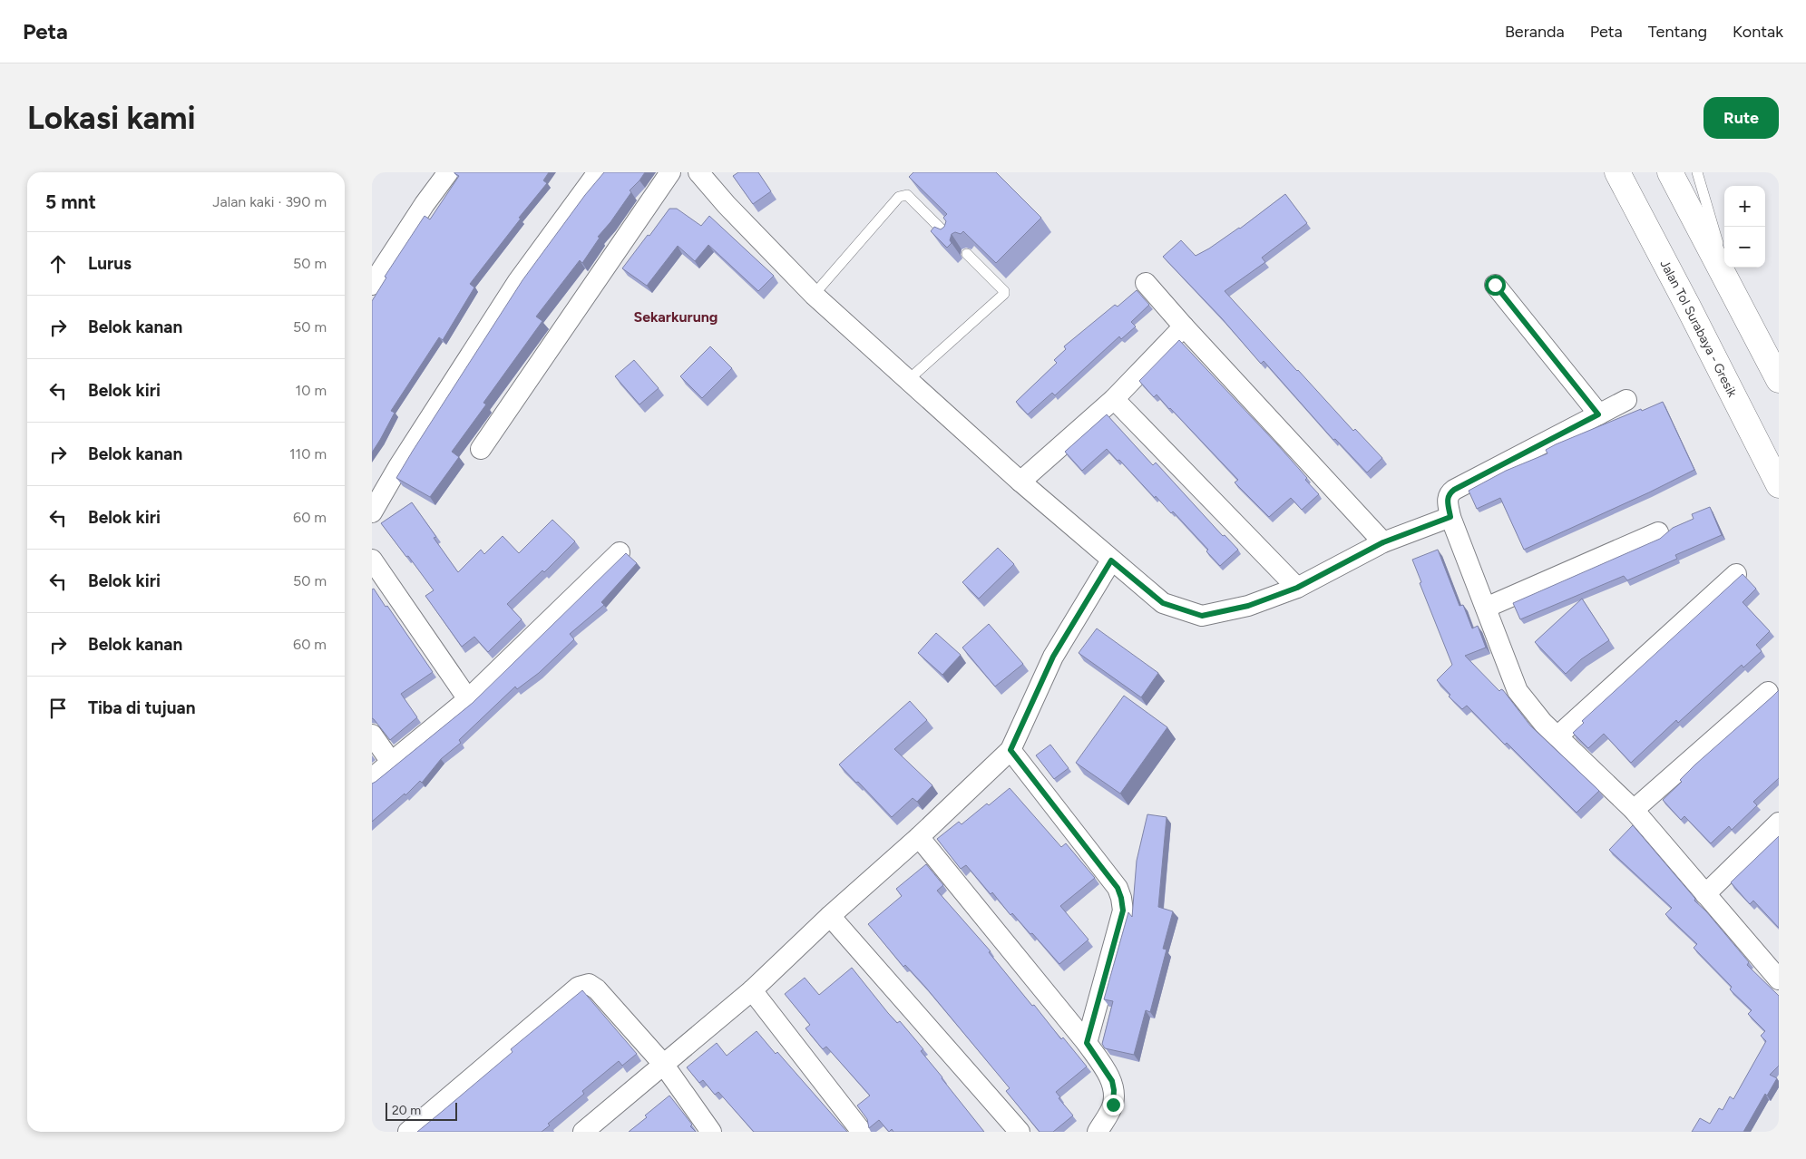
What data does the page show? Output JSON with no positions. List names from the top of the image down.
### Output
{
  "streets": {
    "highway": ["Jalan Tol Surabaya - Gresik"]
  },
  "districts": ["Sekarkurung"],
  "scale_bar": "20 m",
  "page": {
    "header": "Peta",
    "nav": [
      "Beranda",
      "Peta",
      "Tentang",
      "Kontak"
    ],
    "buttons": "Rute",
    "title": "Lokasi kami",
    "heading": ["5 mnt", "Jalan kaki · 390 m"],
    "map_buttons": ["+", "−"],
    "list": [
      ["Lurus", "50 m"],
      ["Belok kanan", "50 m"],
      ["Belok kiri", "10 m"],
      ["Belok kanan", "110 m"],
      ["Belok kiri", "60 m"],
      ["Belok kiri", "50 m"],
      ["Belok kanan", "60 m"],
      "Tiba di tujuan"
    ],
    "scale": "20 m"
  }
}
